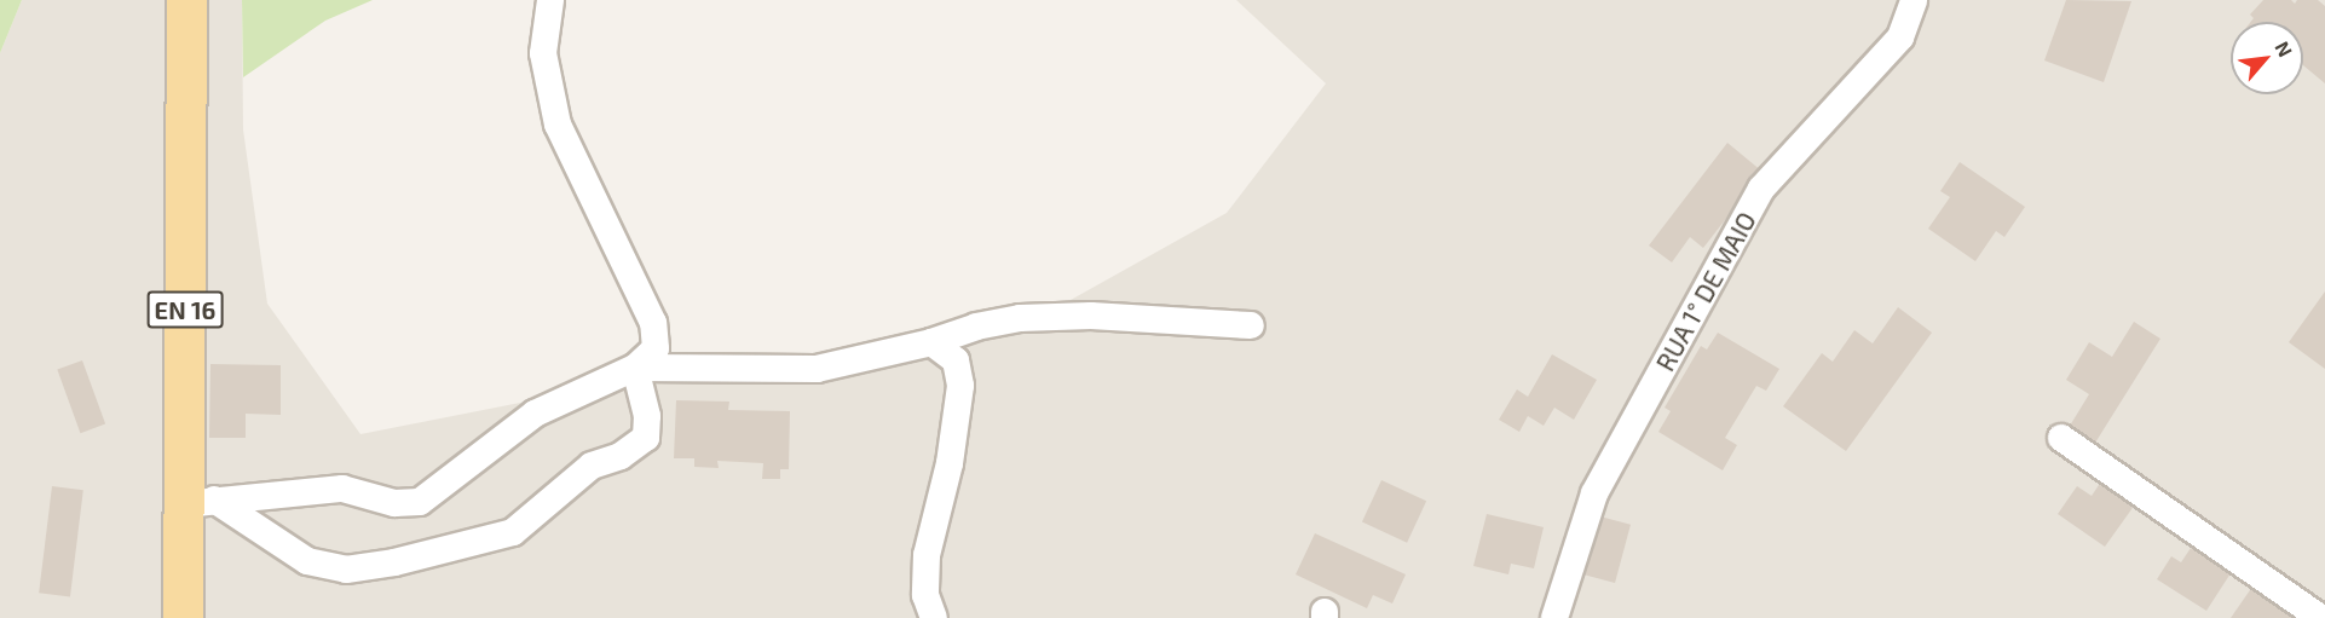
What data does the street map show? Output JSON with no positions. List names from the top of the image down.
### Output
{
  "streets": {
    "main road": ["EN 16"],
    "street": ["RUA 1° DE MAIO"]
  },
  "north": "top right"
}
